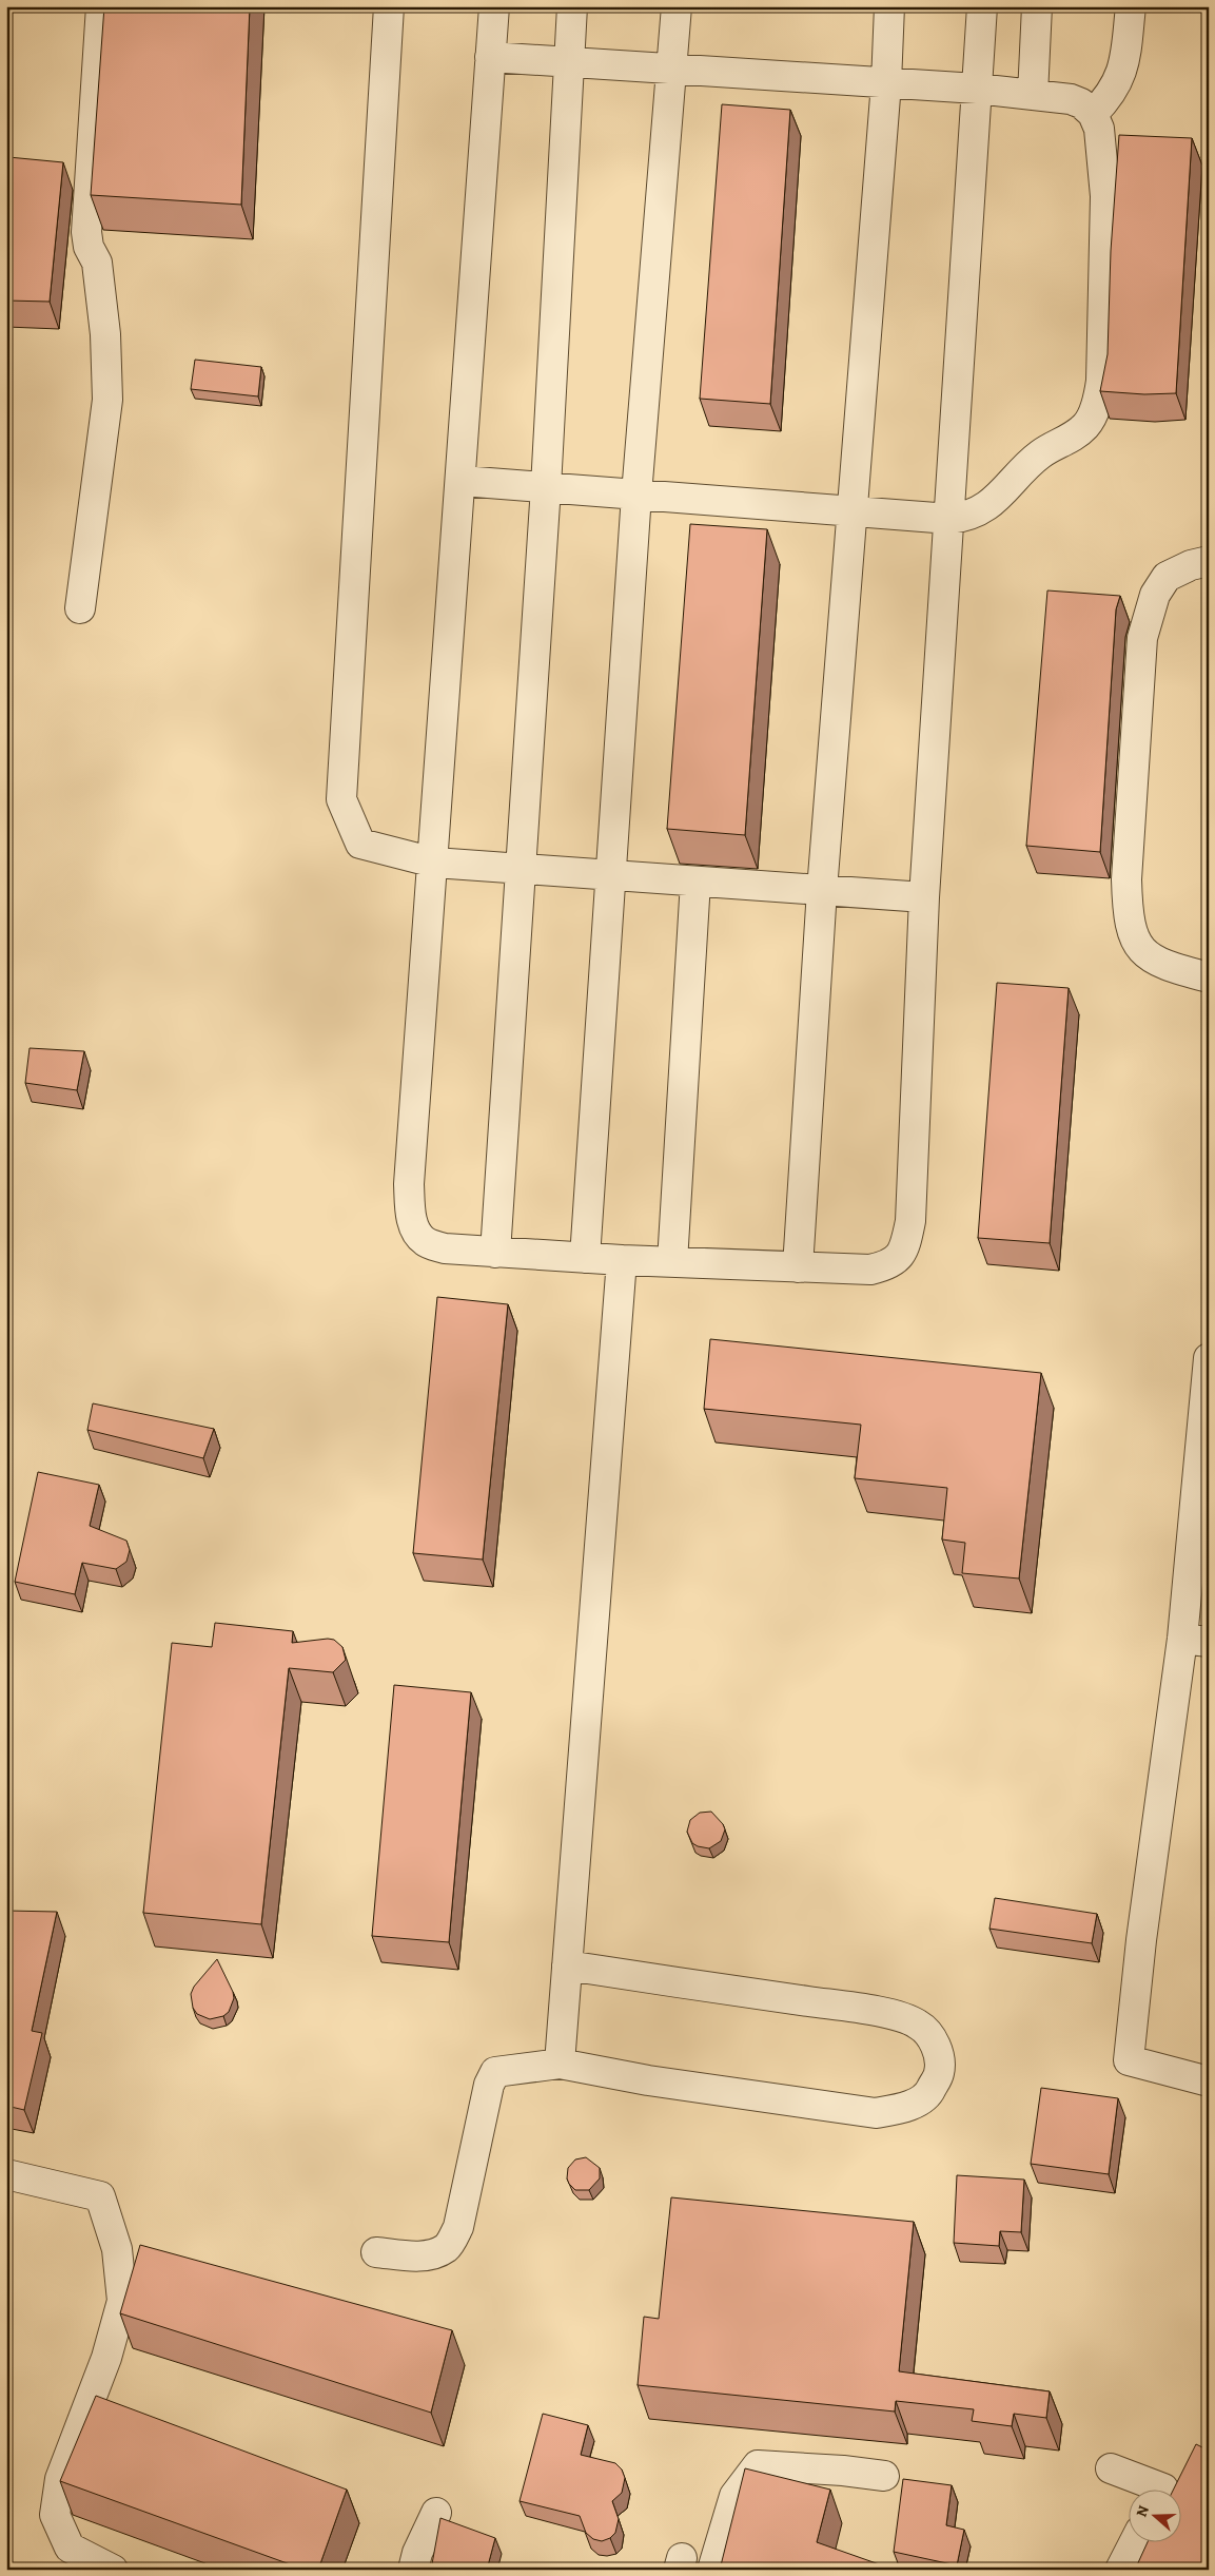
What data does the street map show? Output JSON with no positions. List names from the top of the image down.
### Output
{
  "north": "left"
}
